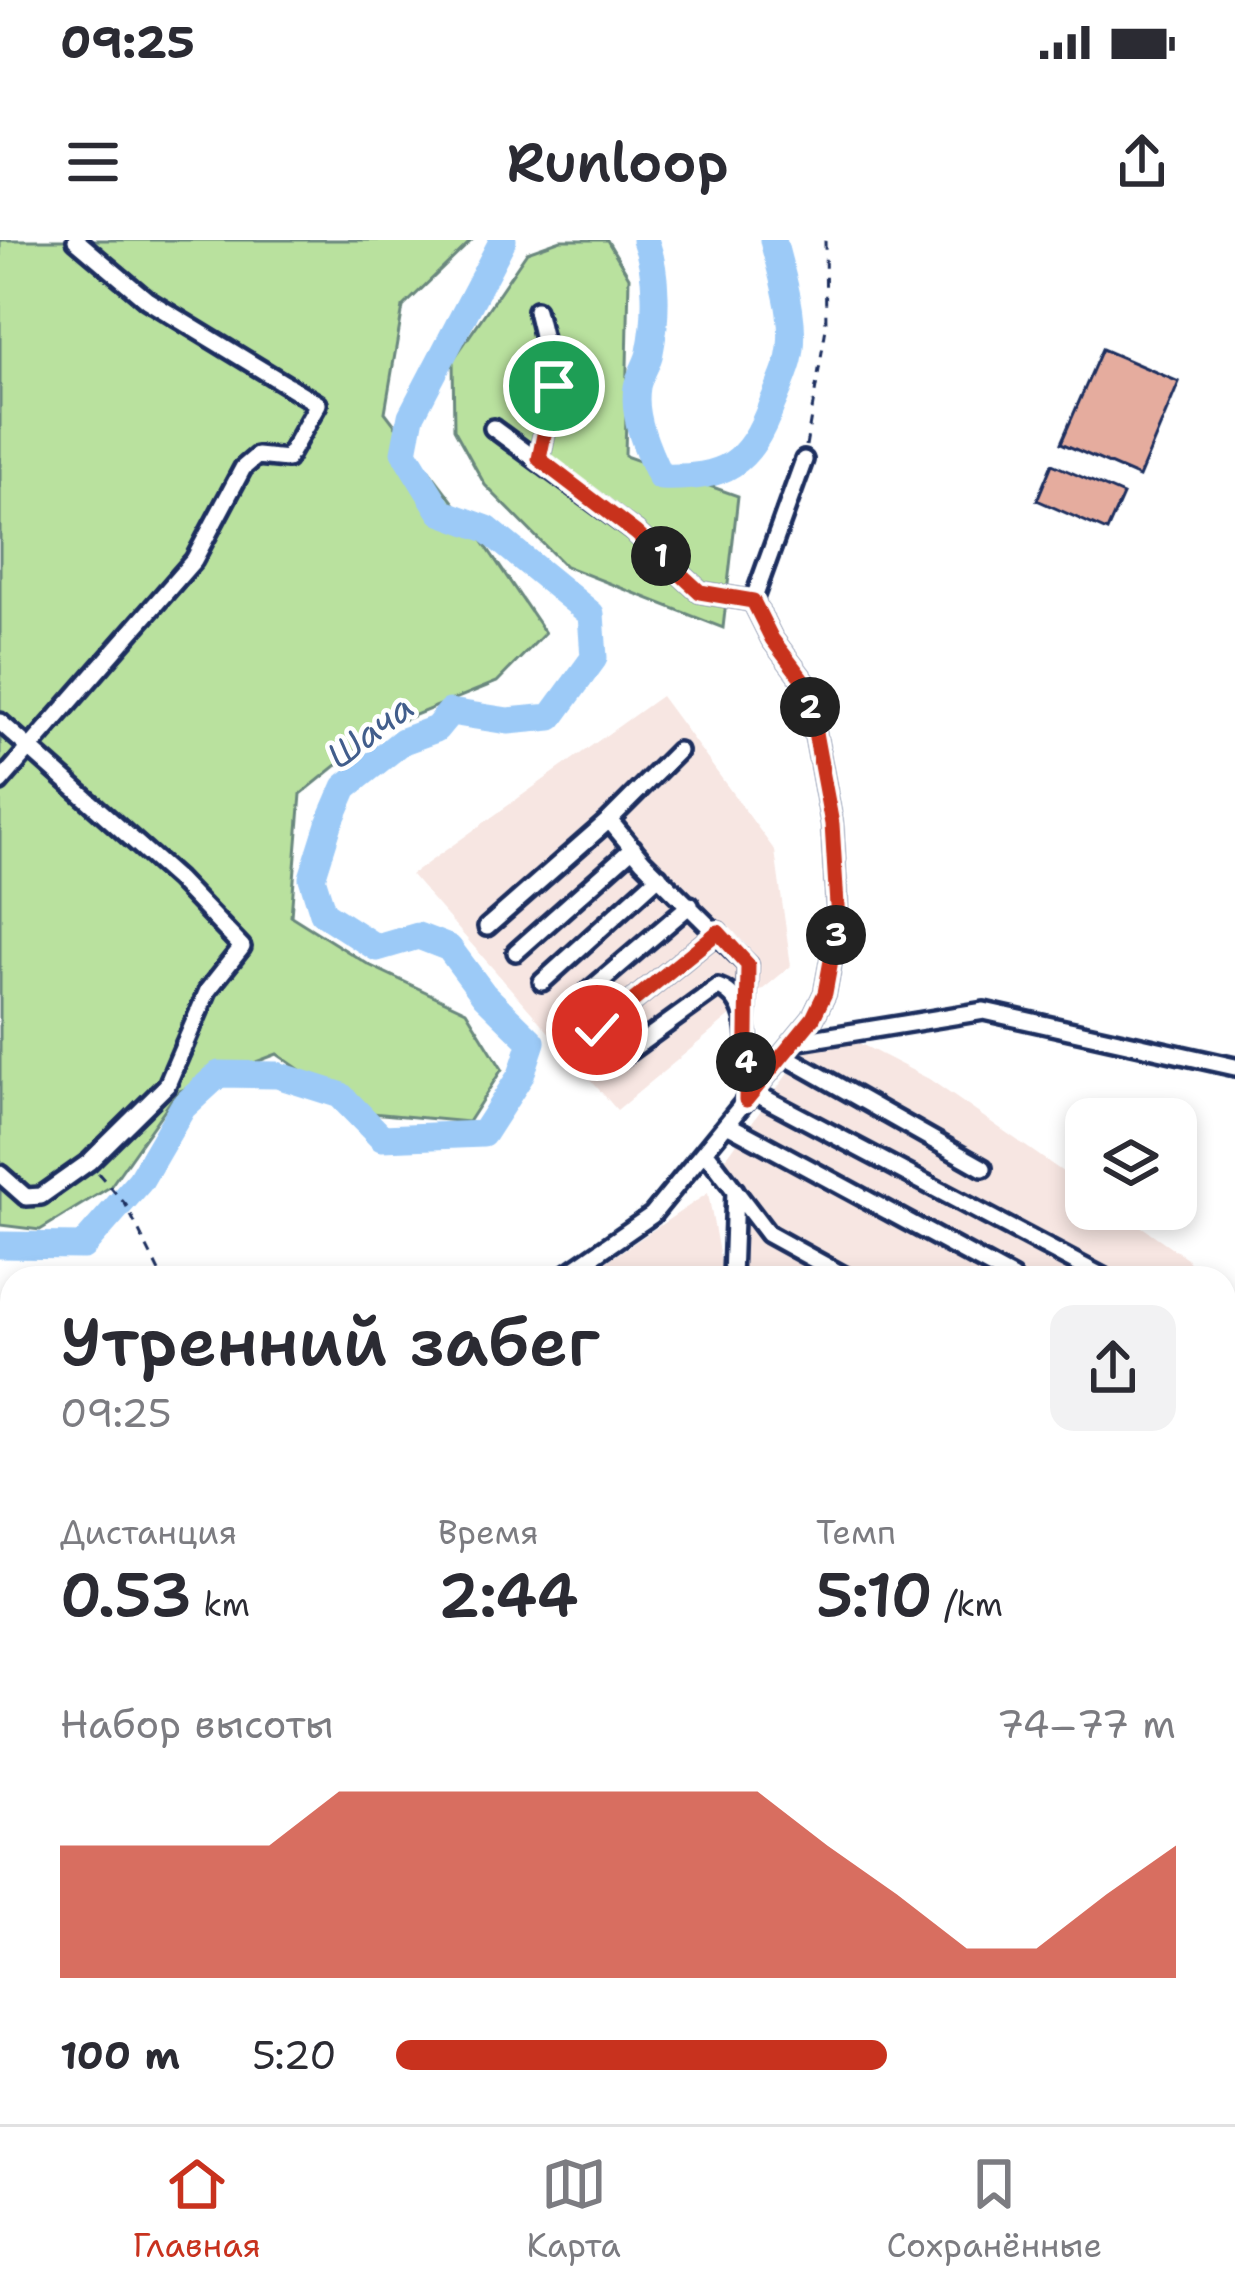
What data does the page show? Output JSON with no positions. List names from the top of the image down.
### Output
{
  "water": ["Шача"],
  "page": {
    "status": "09:25",
    "header": "Runloop",
    "pins": [
      "1",
      "2",
      "3",
      "4"
    ],
    "heading": ["Утренний забег", "09:25"],
    "stats": [
      ["Дистанция", "0.53 km"],
      ["Время", "2:44"],
      ["Темп", "5:10 /km"]
    ],
    "chart": ["Набор высоты", "74–77 m"],
    "list": [
      {
        "name": "100 m",
        "note": "5:20"
      }
    ],
    "tabs": ["Главная", "Карта", "Сохранённые"]
  }
}
